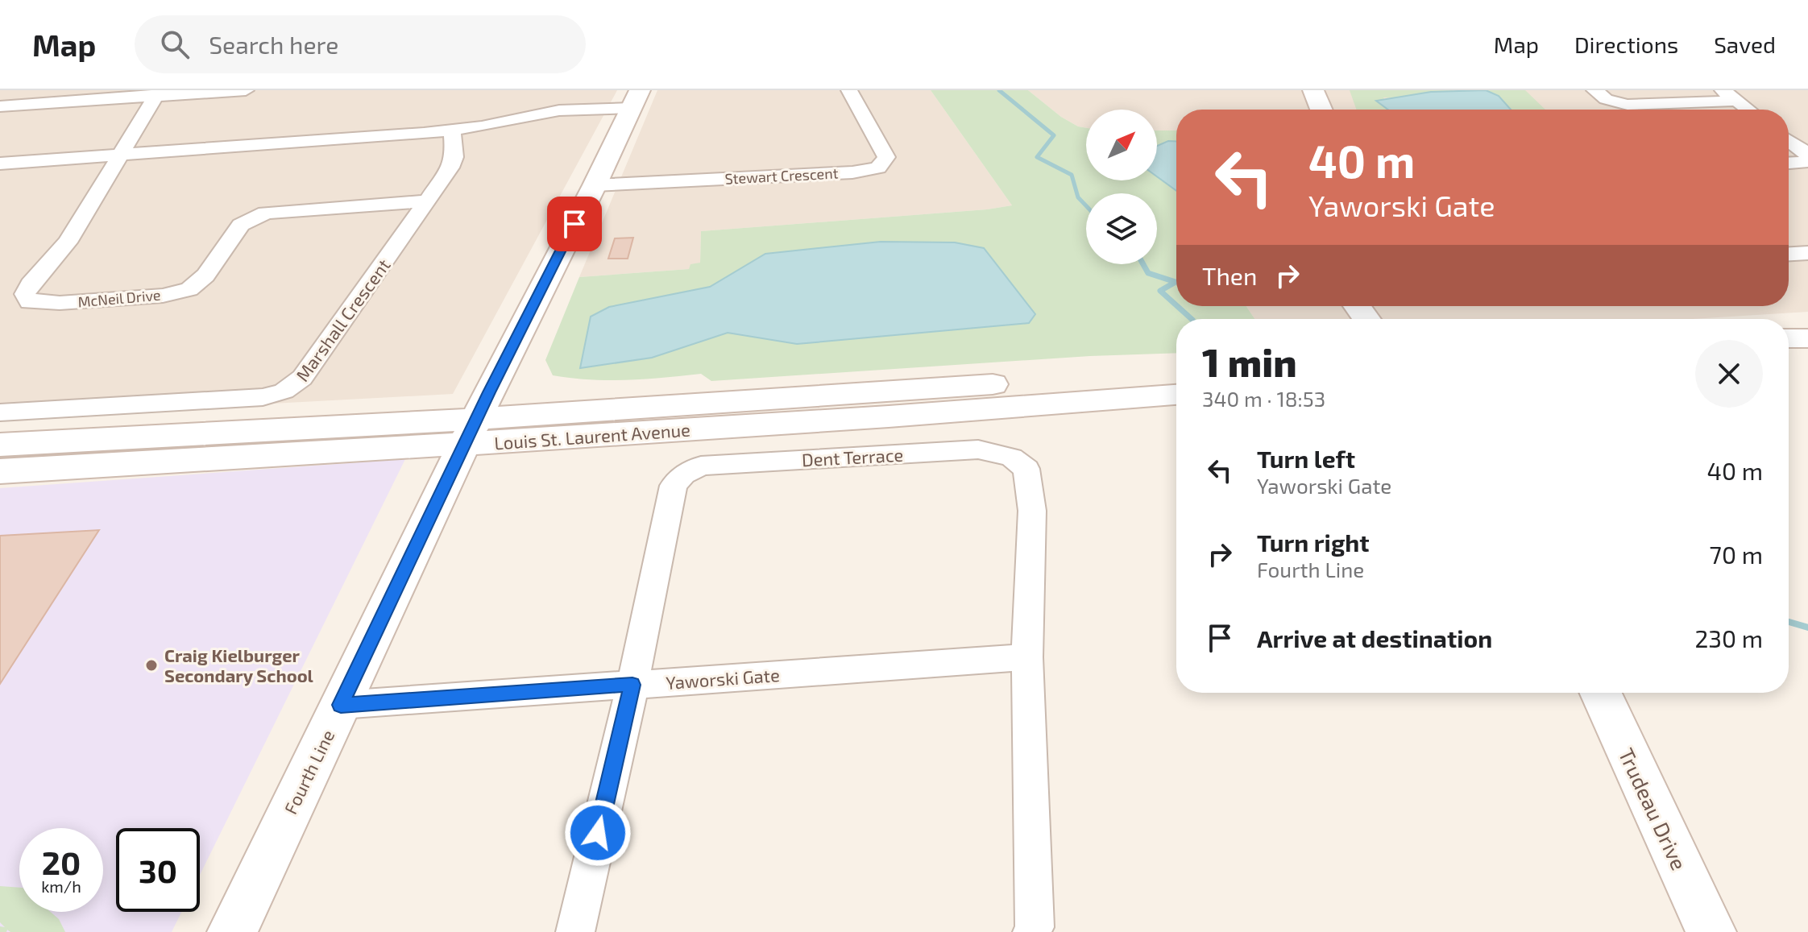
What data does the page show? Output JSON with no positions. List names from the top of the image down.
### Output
{
  "streets": {
    "main road": ["Louis St. Laurent Avenue", "Fourth Line", "Trudeau Drive"],
    "street": [
      "Stewart Crescent",
      "McNeil Drive",
      "Marshall Crescent",
      "Dent Terrace",
      "Yaworski Gate"
    ]
  },
  "crossings": [
    ["Stewart Crescent", "Fourth Line"],
    ["McNeil Drive", "Marshall Crescent"],
    ["Louis St. Laurent Avenue", "Fourth Line"],
    ["Dent Terrace", "Yaworski Gate"],
    ["Yaworski Gate", "Fourth Line"]
  ],
  "places": ["Craig Kielburger Secondary School"],
  "north": "top right",
  "page": {
    "header": "Map",
    "search": "Search here",
    "nav": ["Map", "Directions", "Saved"],
    "turn": ["40 m", "Yaworski Gate"],
    "then": "Then",
    "heading": ["1 min", "340 m · 18:53"],
    "list": [
      {
        "name": "Turn left",
        "note": "Yaworski Gate",
        "value": "40 m"
      },
      {
        "name": "Turn right",
        "note": "Fourth Line",
        "value": "70 m"
      },
      {
        "name": "Arrive at destination",
        "value": "230 m"
      }
    ],
    "speed": "20 km/h",
    "limit": "30"
  }
}
